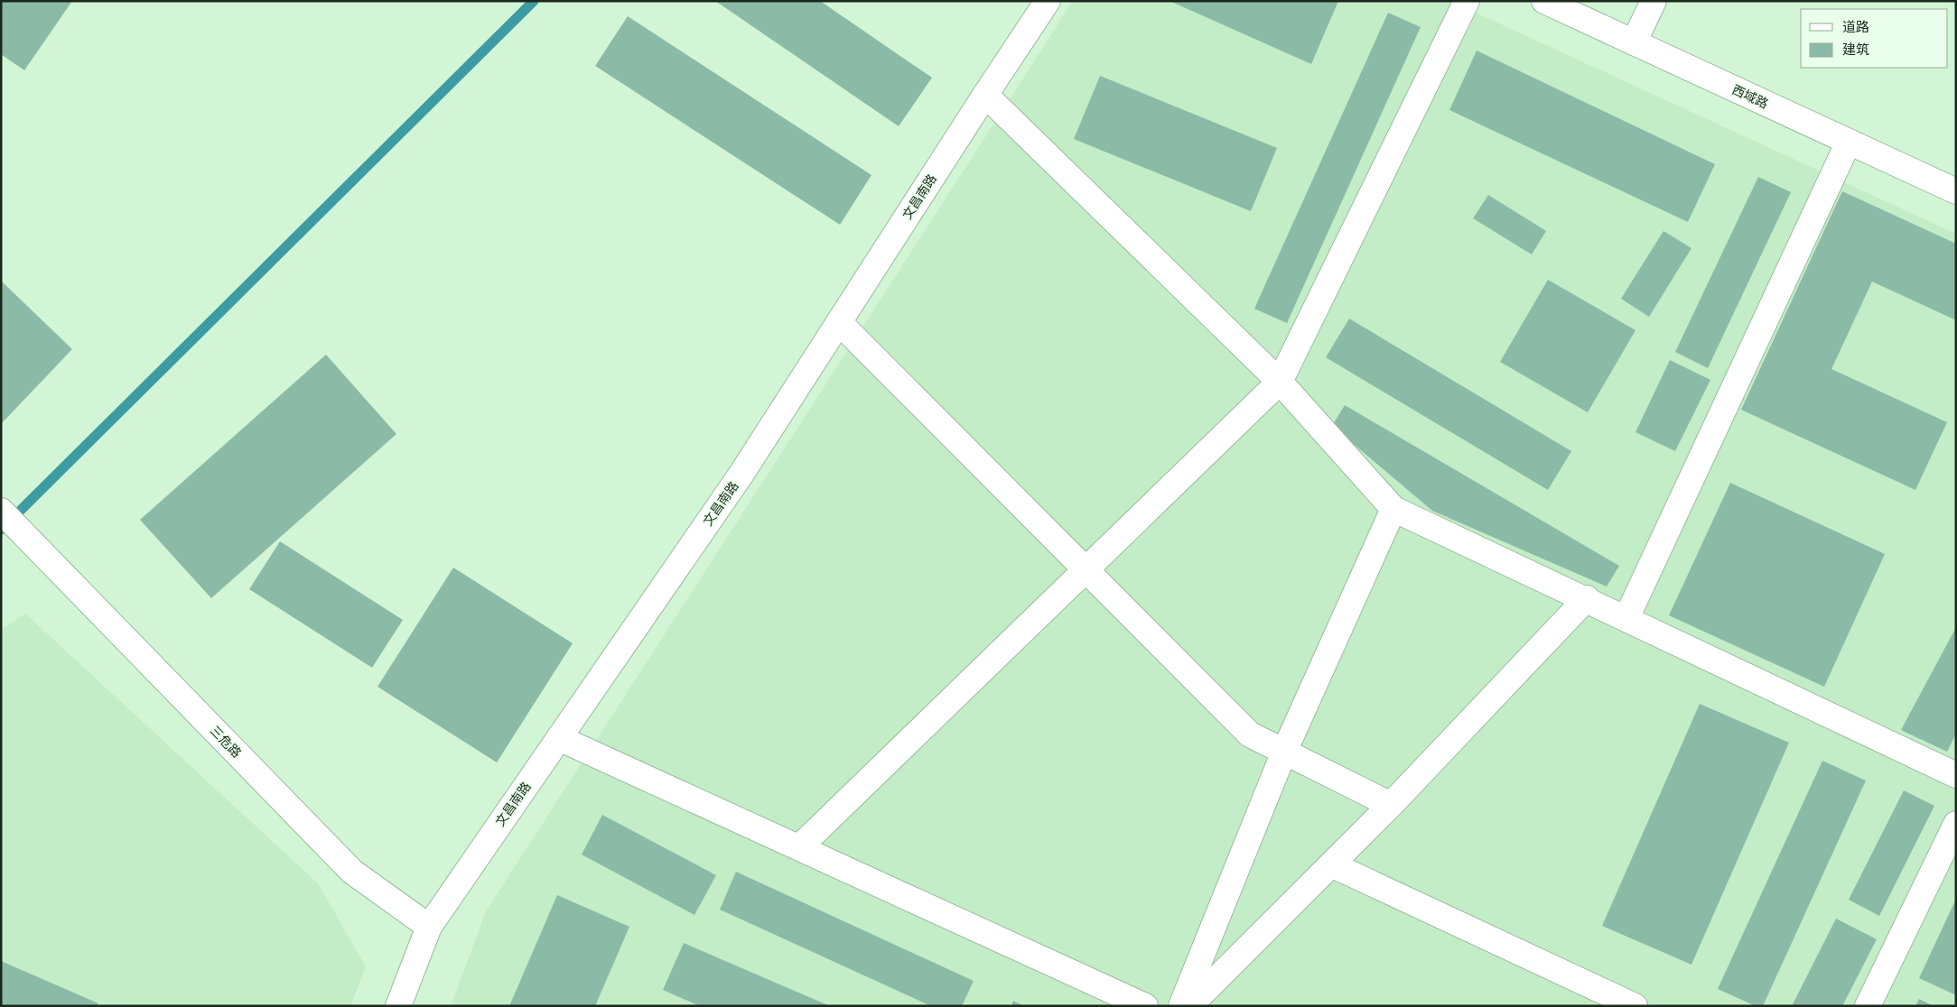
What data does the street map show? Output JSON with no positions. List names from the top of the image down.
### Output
{
  "streets": {
    "street": ["西域路", "文昌南路", "三危路"]
  },
  "crossings": [
    ["文昌南路", "三危路"]
  ],
  "legend": ["道路", "建筑"]
}
